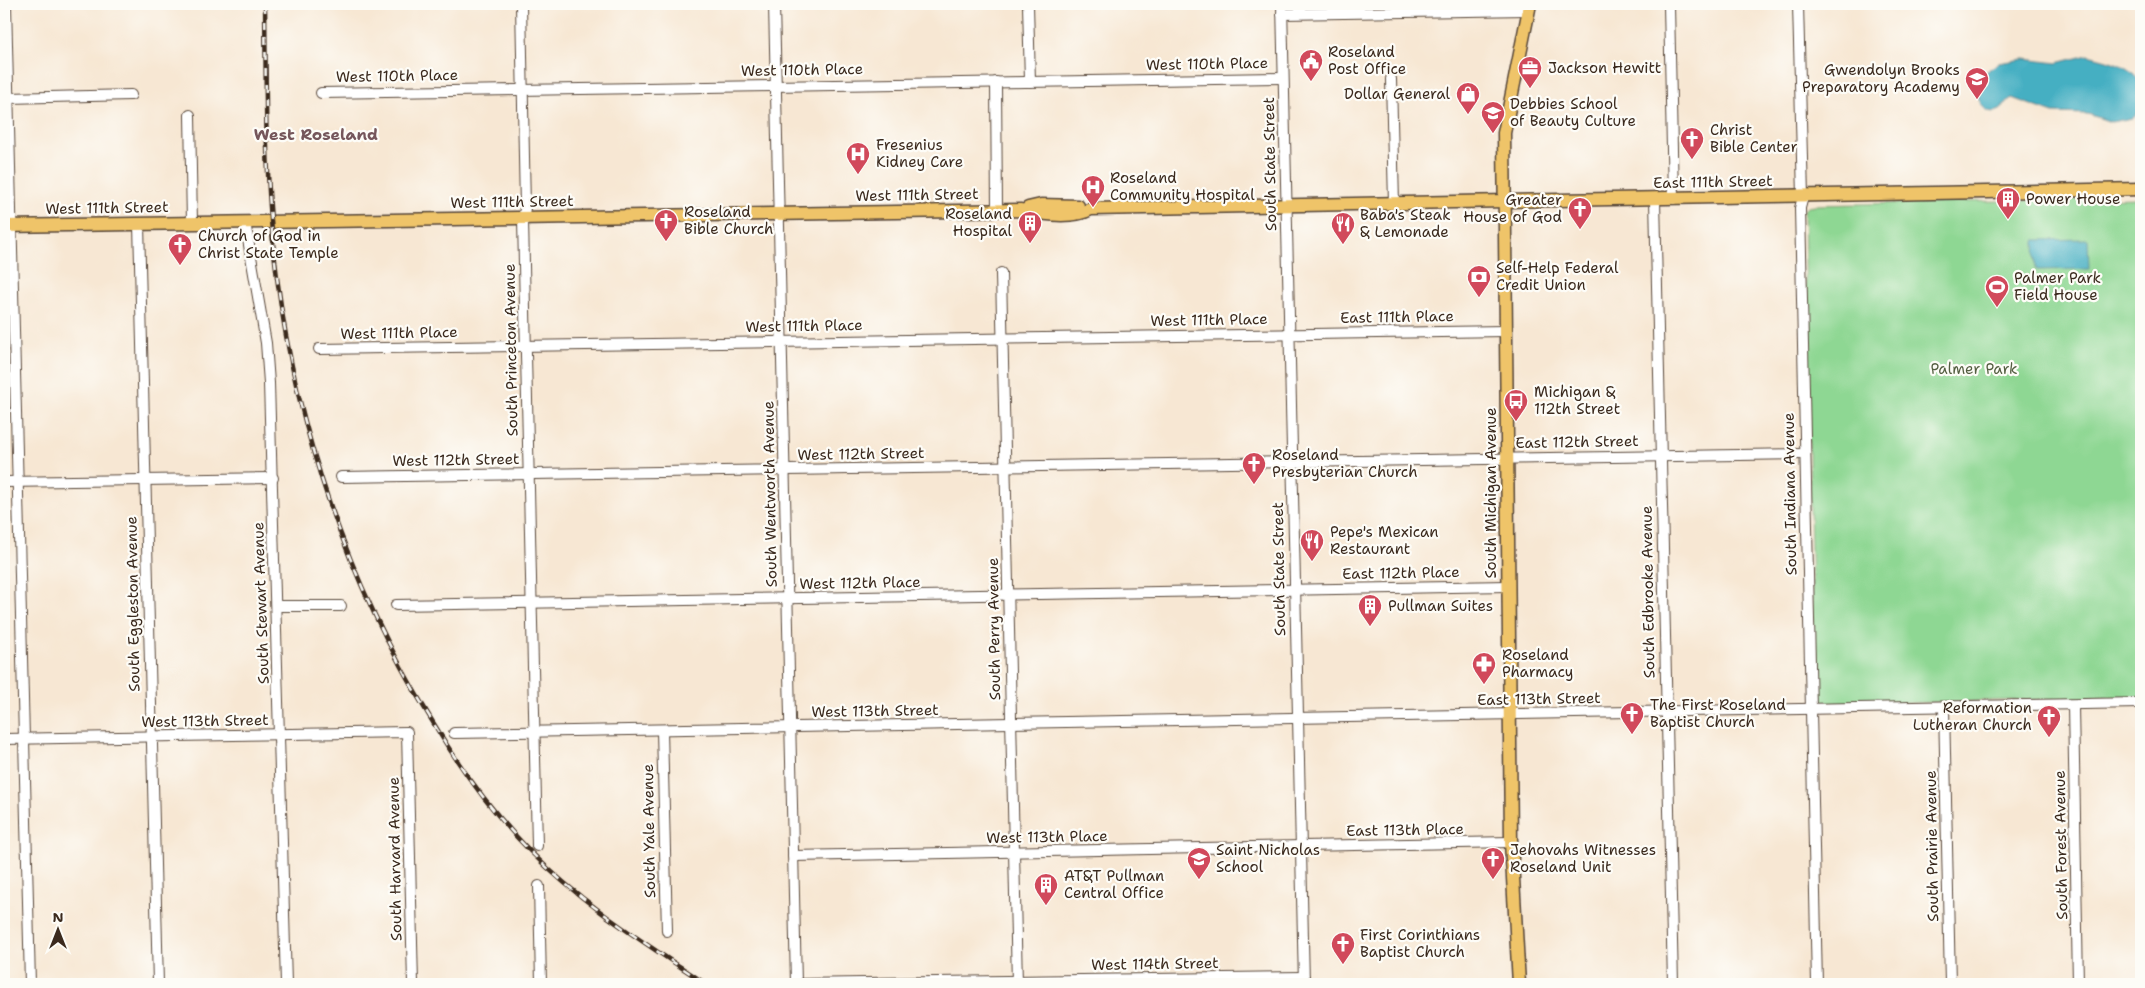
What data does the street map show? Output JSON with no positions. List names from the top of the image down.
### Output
{
  "streets": {
    "main road": ["East 111th Street", "West 111th Street", "South Michigan Avenue"],
    "street": [
      "West 110th Place",
      "South State Street",
      "East 111th Place",
      "West 111th Place",
      "South Princeton Avenue",
      "East 112th Street",
      "West 112th Street",
      "South Wentworth Avenue",
      "South Indiana Avenue",
      "East 112th Place",
      "West 112th Place",
      "South Edbrooke Avenue",
      "South Stewart Avenue",
      "South Eggleston Avenue",
      "South Perry Avenue",
      "East 113th Street",
      "West 113th Street",
      "East 113th Place",
      "South Yale Avenue",
      "West 113th Place",
      "South Forest Avenue",
      "South Prairie Avenue",
      "South Harvard Avenue",
      "West 114th Street"
    ]
  },
  "crossings": [
    ["West 110th Place", "South State Street"],
    ["West 110th Place", "South Princeton Avenue"],
    ["West 110th Place", "South Wentworth Avenue"],
    ["South State Street", "East 111th Street"],
    ["South State Street", "West 111th Street"],
    ["South State Street", "East 111th Place"],
    ["South State Street", "West 111th Place"],
    ["South State Street", "East 112th Street"],
    ["South State Street", "West 112th Street"],
    ["South State Street", "East 112th Place"],
    ["South State Street", "West 112th Place"],
    ["South State Street", "East 113th Street"],
    ["South State Street", "West 113th Street"],
    ["South State Street", "East 113th Place"],
    ["South State Street", "West 113th Place"],
    ["South State Street", "West 114th Street"],
    ["East 111th Street", "West 111th Street"],
    ["East 111th Street", "South Michigan Avenue"],
    ["East 111th Street", "South Indiana Avenue"],
    ["East 111th Street", "South Edbrooke Avenue"],
    ["West 111th Street", "South Princeton Avenue"],
    ["West 111th Street", "South Wentworth Avenue"],
    ["West 111th Street", "South Stewart Avenue"],
    ["West 111th Street", "South Eggleston Avenue"],
    ["East 111th Place", "West 111th Place"],
    ["East 111th Place", "South Michigan Avenue"],
    ["West 111th Place", "South Princeton Avenue"],
    ["West 111th Place", "South Wentworth Avenue"],
    ["West 111th Place", "South Perry Avenue"],
    ["South Princeton Avenue", "West 112th Street"],
    ["South Princeton Avenue", "West 112th Place"],
    ["South Princeton Avenue", "West 113th Street"],
    ["East 112th Street", "West 112th Street"],
    ["East 112th Street", "South Michigan Avenue"],
    ["East 112th Street", "South Indiana Avenue"],
    ["East 112th Street", "South Edbrooke Avenue"],
    ["West 112th Street", "South Wentworth Avenue"],
    ["West 112th Street", "South Perry Avenue"],
    ["South Michigan Avenue", "East 112th Place"],
    ["South Michigan Avenue", "East 113th Street"],
    ["South Michigan Avenue", "East 113th Place"],
    ["South Wentworth Avenue", "West 112th Place"],
    ["South Wentworth Avenue", "West 113th Street"],
    ["South Wentworth Avenue", "West 113th Place"],
    ["South Wentworth Avenue", "West 114th Street"],
    ["South Indiana Avenue", "East 113th Street"],
    ["East 112th Place", "West 112th Place"],
    ["West 112th Place", "South Perry Avenue"],
    ["South Edbrooke Avenue", "East 113th Street"],
    ["South Stewart Avenue", "West 113th Street"],
    ["South Eggleston Avenue", "West 113th Street"],
    ["South Perry Avenue", "West 113th Street"],
    ["South Perry Avenue", "West 113th Place"],
    ["South Perry Avenue", "West 114th Street"],
    ["East 113th Street", "West 113th Street"],
    ["East 113th Street", "South Forest Avenue"],
    ["East 113th Street", "South Prairie Avenue"],
    ["West 113th Street", "South Yale Avenue"],
    ["West 113th Street", "South Harvard Avenue"],
    ["East 113th Place", "West 113th Place"]
  ],
  "districts": ["West Roseland"],
  "parks": ["Palmer Park"],
  "places": {
    "public building": ["Roseland Post Office"],
    "office": ["Jackson Hewitt"],
    "school or university": ["Gwendolyn Brooks Preparatory Academy", "Debbies School of Beauty Culture", "Saint Nicholas School"],
    "shop": ["Dollar General"],
    "church": [
      "Christ Bible Center",
      "Greater House of God",
      "Roseland Bible Church",
      "Church of God in Christ State Temple",
      "Roseland Presbyterian Church",
      "The First Roseland Baptist Church",
      "Reformation Lutheran Church",
      "Jehovahs Witnesses Roseland Unit",
      "First Corinthians Baptist Church"
    ],
    "hospital": ["Fresenius Kidney Care", "Roseland Community Hospital"],
    "building": [
      "Power House",
      "Roseland Hospital",
      "Pullman Suites",
      "AT&T Pullman Central Office"
    ],
    "restaurant": ["Baba's Steak & Lemonade", "Pepe's Mexican Restaurant"],
    "bank": ["Self-Help Federal Credit Union"],
    "sports": ["Palmer Park Field House"],
    "bus stop": ["Michigan & 112th Street"],
    "pharmacy": ["Roseland Pharmacy"]
  },
  "north": "top"
}
